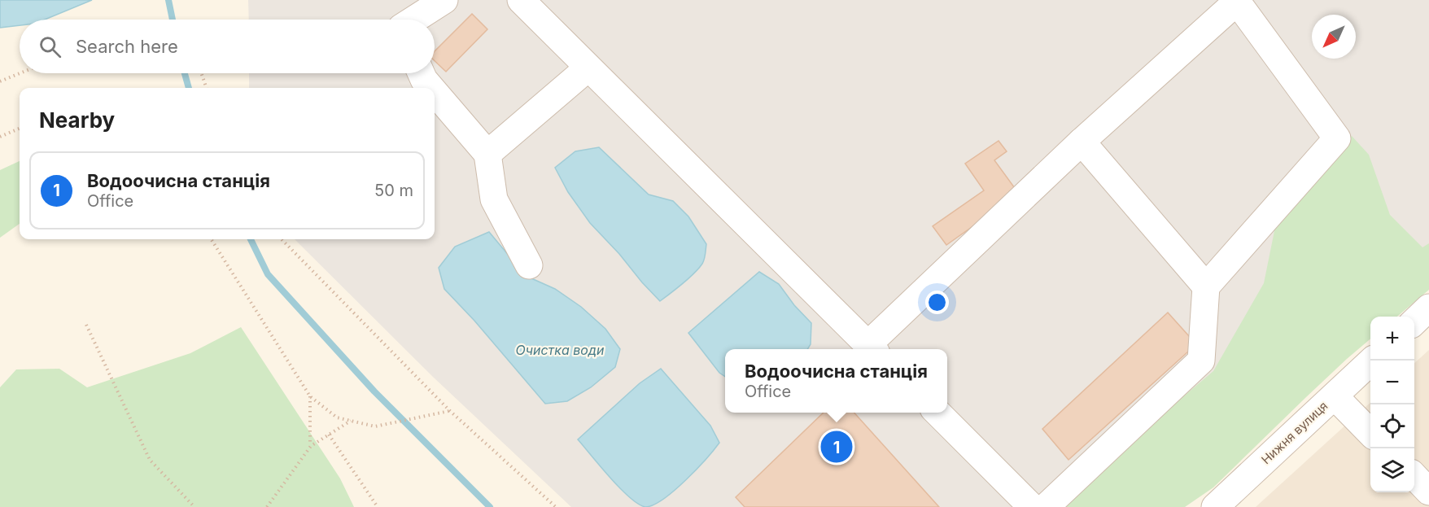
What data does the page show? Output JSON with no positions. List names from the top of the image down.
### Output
{
  "streets": {
    "street": ["Нижня вулиця"]
  },
  "water": ["Очистка води"],
  "north": "bottom left",
  "page": {
    "search": "Search here",
    "heading": "Nearby",
    "list": [
      {
        "mark": "1",
        "name": "Водоочисна станція",
        "note": "Office",
        "value": "50 m"
      }
    ],
    "map_buttons": ["+", "−"],
    "popup": ["Водоочисна станція", "Office"],
    "pins": "1"
  }
}
